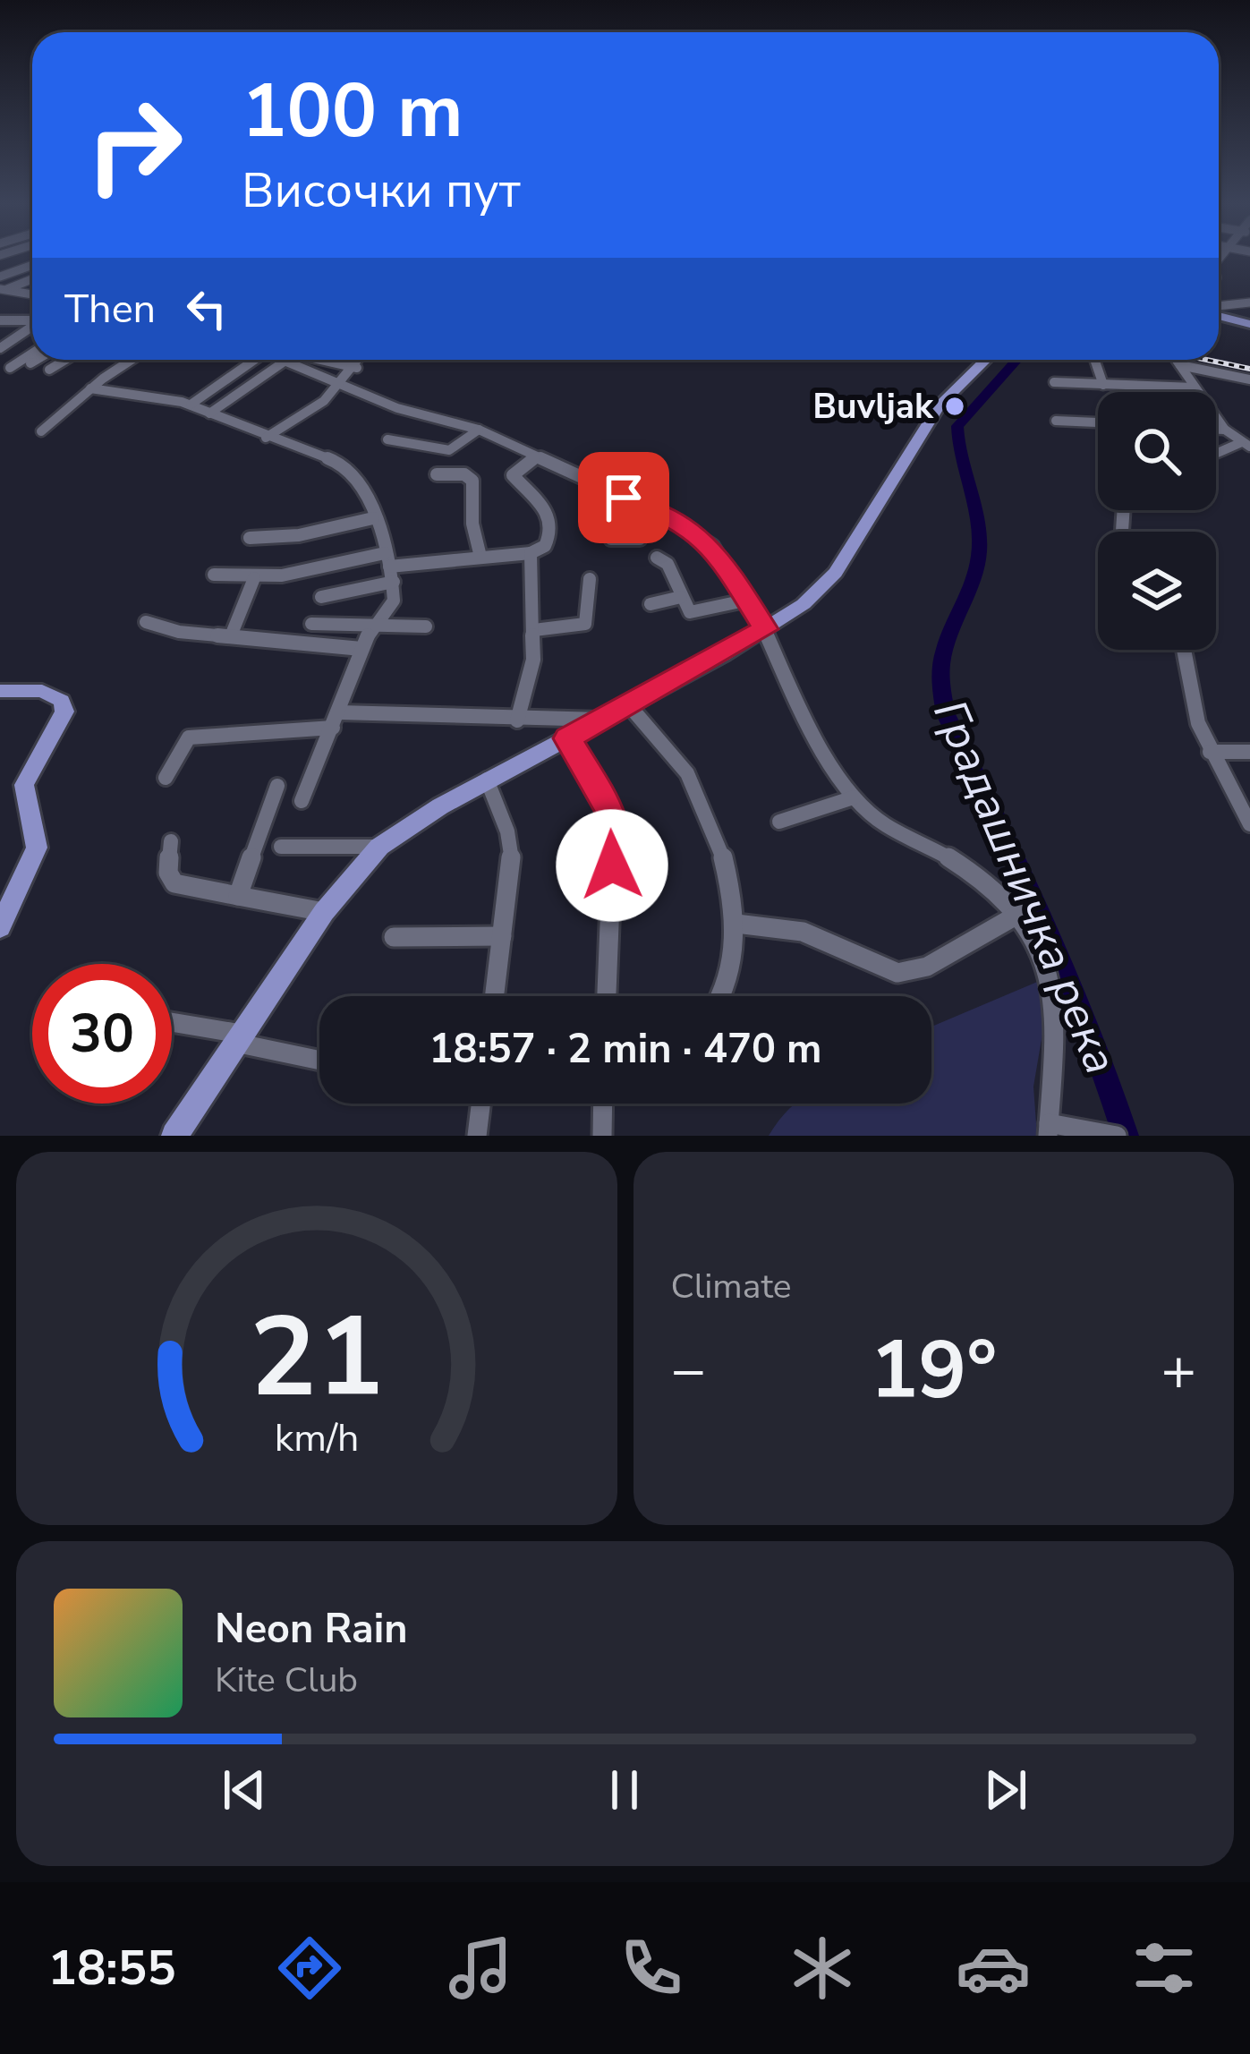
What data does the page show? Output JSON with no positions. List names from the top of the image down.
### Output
{
  "water": ["Градашничка река"],
  "places": ["Buvljak"],
  "page": {
    "turn": ["100 m", "Височки пут"],
    "then": "Then",
    "limit": "30",
    "trip": "18:57 · 2 min · 470 m",
    "tile": "Climate",
    "heat": ["−", "19°", "+"],
    "song": ["Neon Rain", "Kite Club"],
    "tabs": "18:55",
    "gauge": ["21", "km/h"]
  }
}
